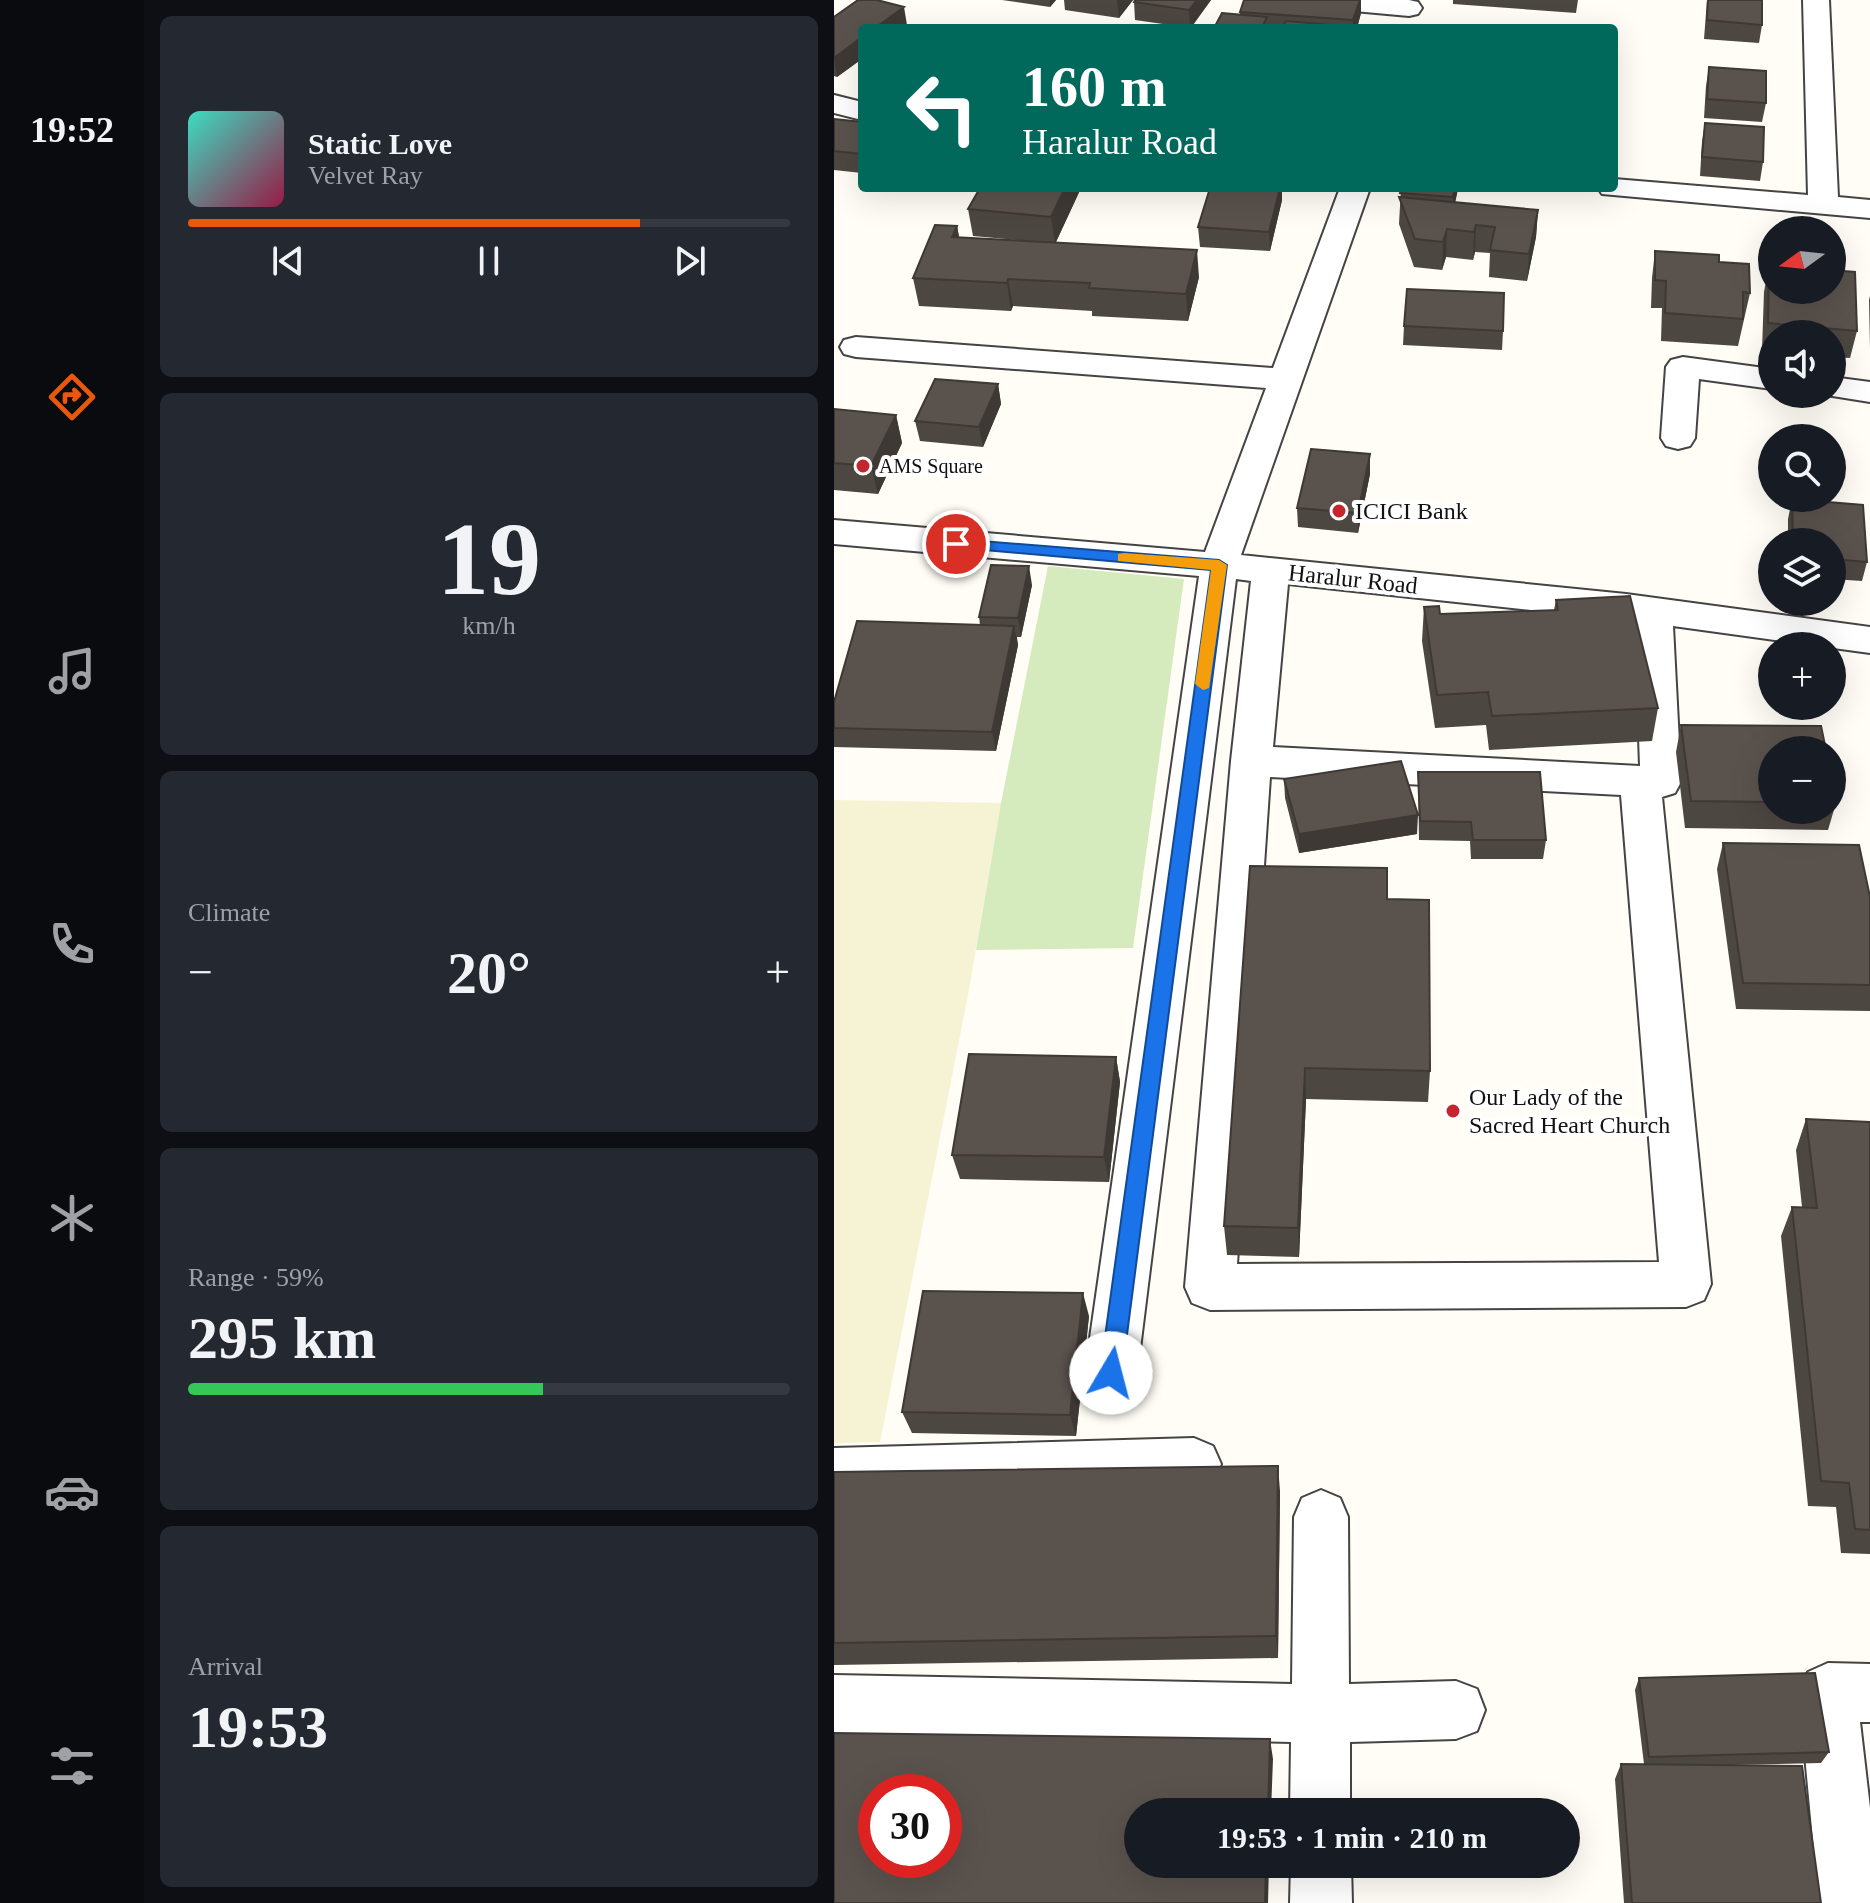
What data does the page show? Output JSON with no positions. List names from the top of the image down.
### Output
{
  "streets": {
    "street": ["Haralur Road"]
  },
  "places": ["AMS Square", "ICICI Bank", "Our Lady of the Sacred Heart Church"],
  "north": "left",
  "page": {
    "tabs": "19:52",
    "turn": ["160 m", "Haralur Road"],
    "song": ["Static Love", "Velvet Ray"],
    "map_buttons": ["+", "−"],
    "tile": [
      ["19", "km/h"],
      "Climate",
      ["Range · 59%", "295 km"],
      ["Arrival", "19:53"]
    ],
    "heat": ["−", "20°", "+"],
    "limit": "30",
    "trip": "19:53 · 1 min · 210 m"
  }
}
